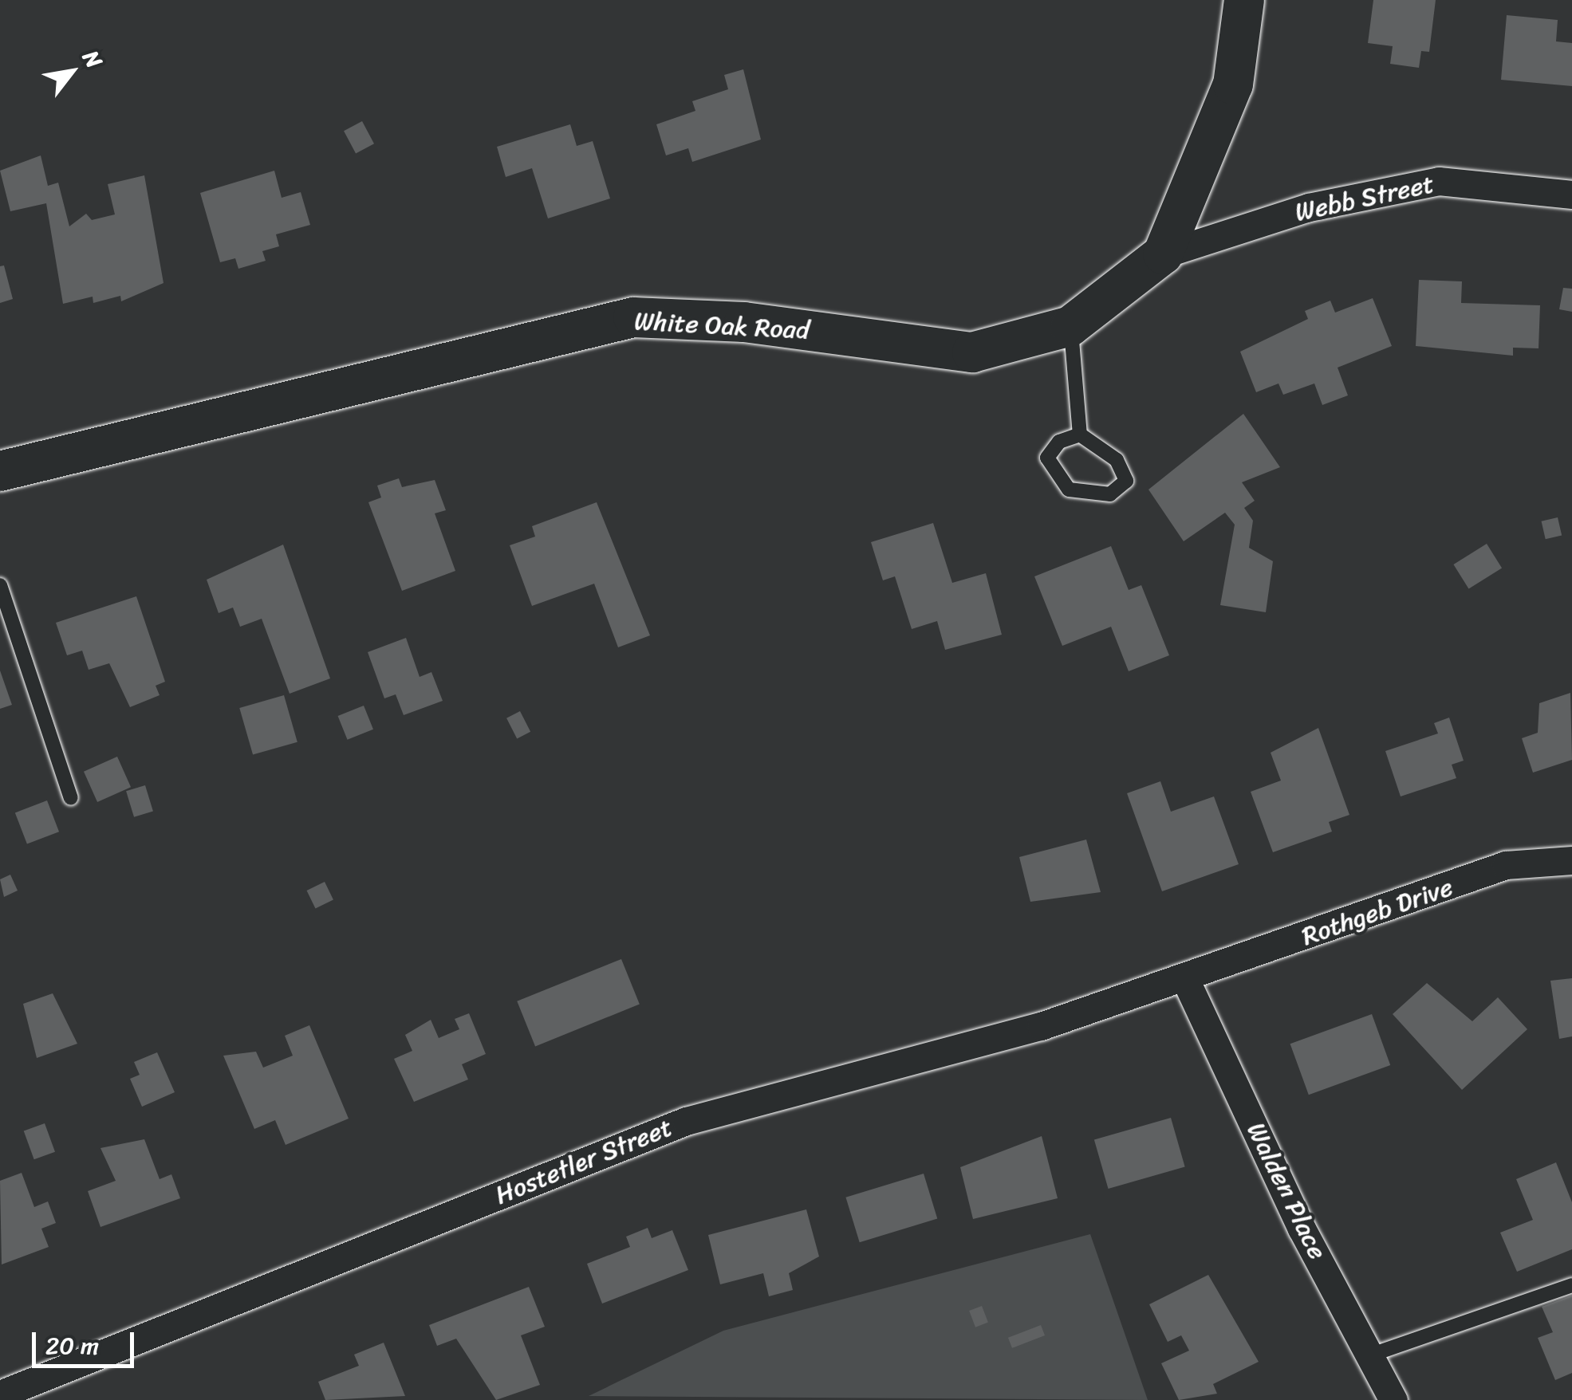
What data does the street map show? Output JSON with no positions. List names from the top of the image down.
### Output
{
  "streets": {
    "street": [
      "Webb Street",
      "White Oak Road",
      "Rothgeb Drive",
      "Hostetler Street",
      "Walden Place"
    ]
  },
  "crossings": [
    ["Webb Street", "White Oak Road"],
    ["Rothgeb Drive", "Hostetler Street"],
    ["Rothgeb Drive", "Walden Place"],
    ["Hostetler Street", "Walden Place"]
  ],
  "scale_bar": "20 m",
  "north": "top right"
}
